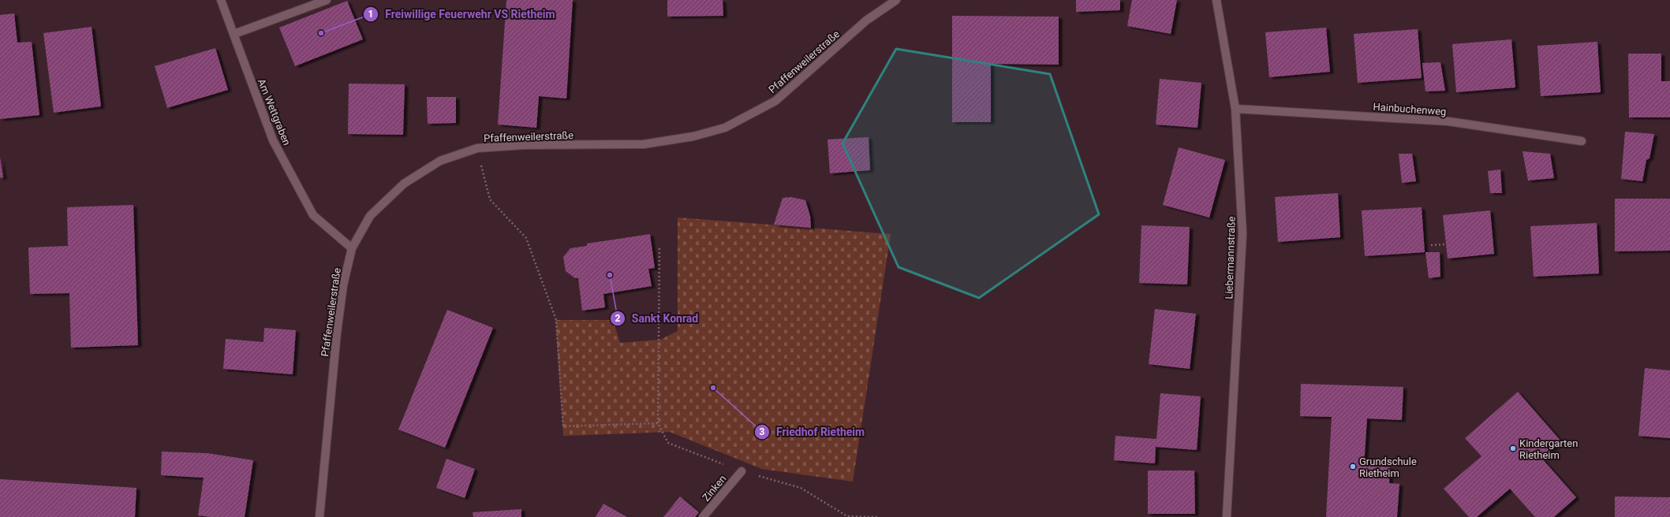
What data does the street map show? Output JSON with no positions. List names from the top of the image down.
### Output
{
  "streets": {
    "street": [
      "Pfaffenweilerstraße",
      "Hainbuchenweg",
      "Am Wettgraben",
      "Liebermannstraße",
      "Zinken"
    ]
  },
  "crossings": [
    ["Pfaffenweilerstraße", "Am Wettgraben"],
    ["Hainbuchenweg", "Liebermannstraße"]
  ],
  "places": [
    "Freiwillige Feuerwehr VS Rietheim",
    "Sankt Konrad",
    "Friedhof Rietheim",
    "Kindergarten Rietheim",
    "Grundschule Rietheim"
  ]
}
